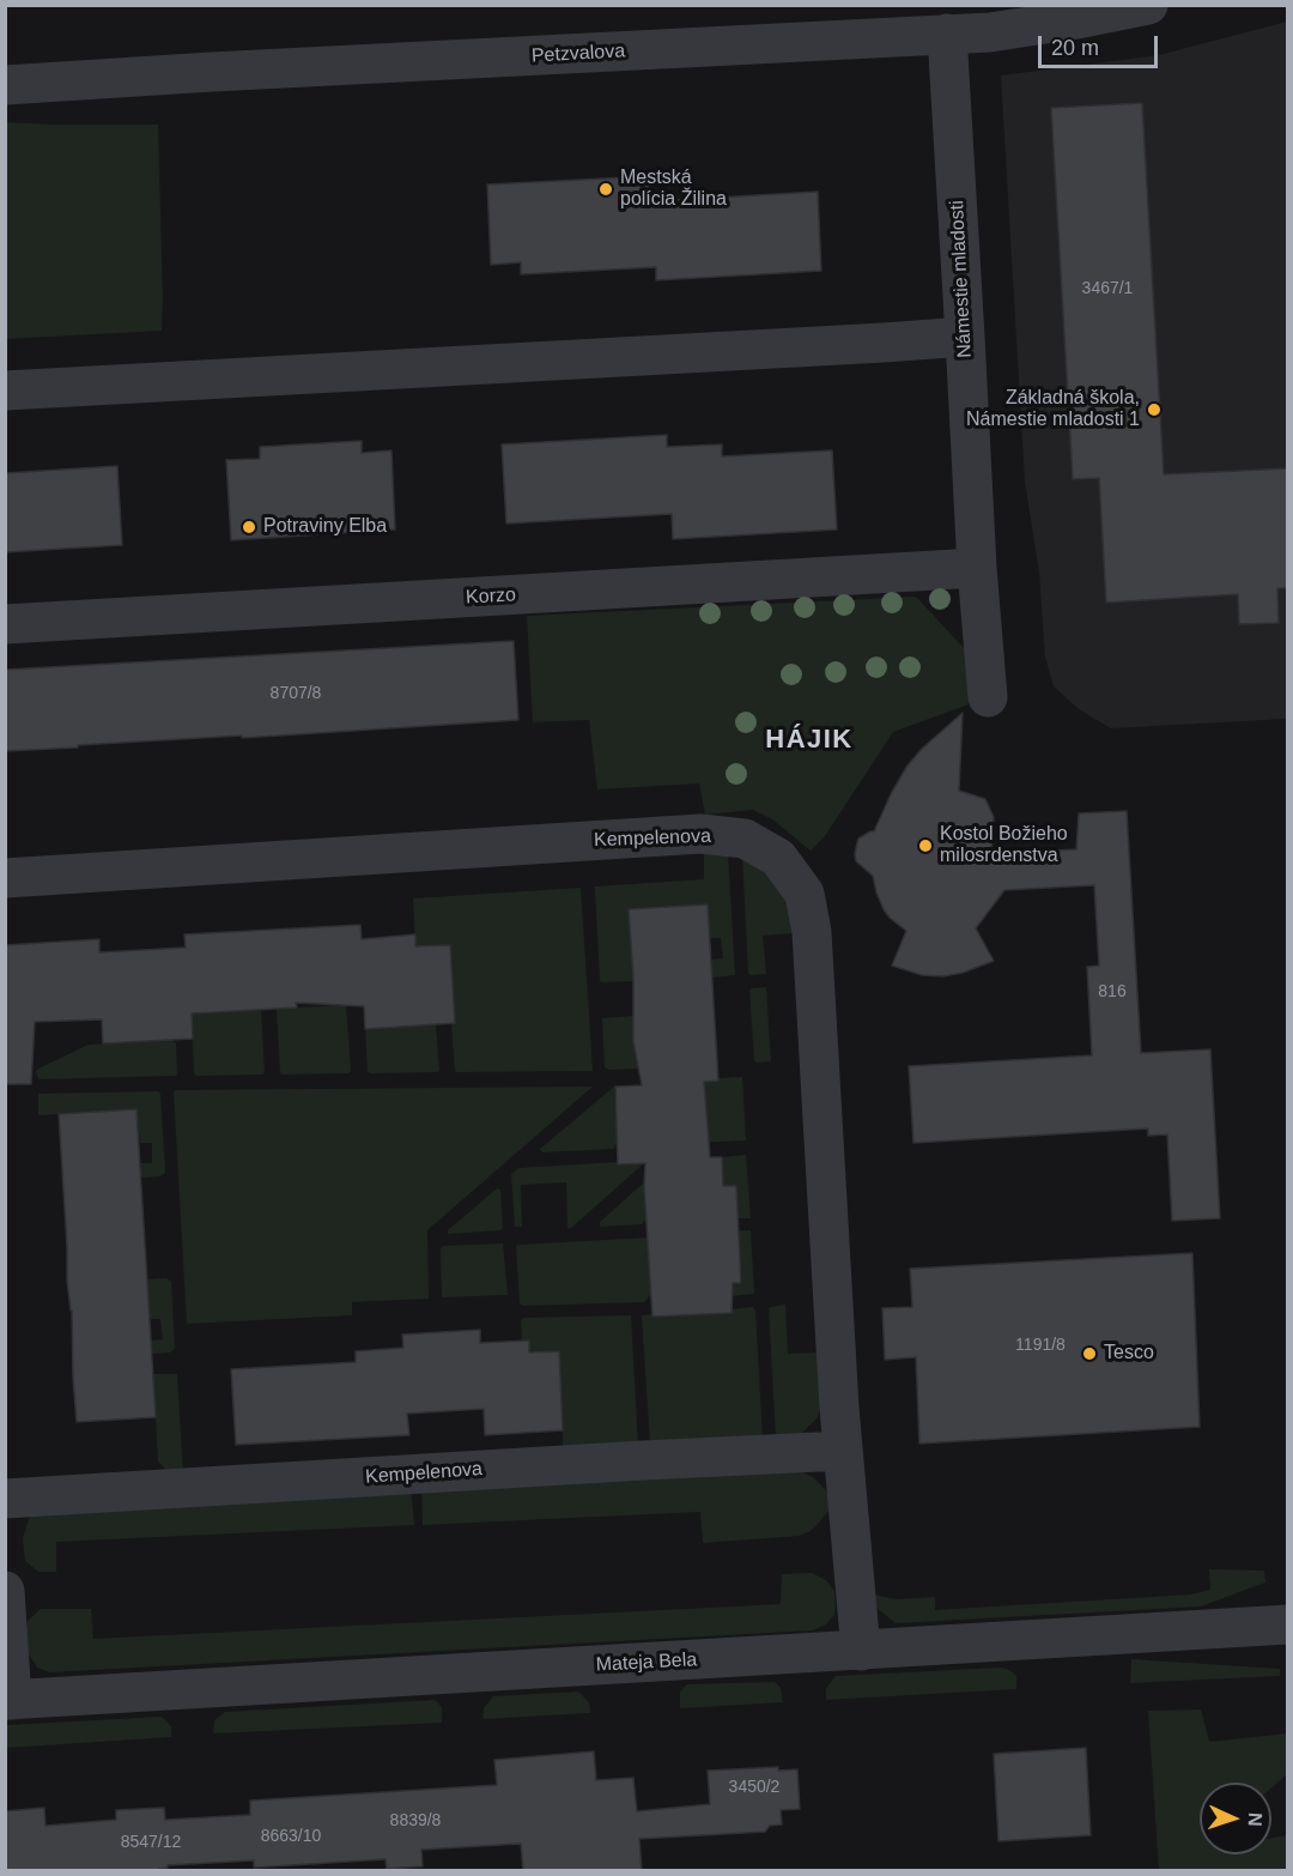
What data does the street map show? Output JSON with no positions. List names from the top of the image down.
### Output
{
  "streets": {
    "street": [
      "Petzvalova",
      "Námestie mladosti",
      "Korzo",
      "Kempelenova",
      "Mateja Bela"
    ]
  },
  "crossings": [
    ["Petzvalova", "Námestie mladosti"],
    ["Námestie mladosti", "Korzo"],
    ["Kempelenova", "Mateja Bela"]
  ],
  "districts": ["HÁJIK"],
  "places": [
    "Mestská polícia Žilina",
    "Základná škola, Námestie mladosti 1",
    "Potraviny Elba",
    "Kostol Božieho milosrdenstva",
    "Tesco"
  ],
  "house_numbers": [
    "3467/1",
    "8707/8",
    "816",
    "1191/8",
    "3450/2",
    "8839/8",
    "8663/10",
    "8547/12"
  ],
  "scale_bar": "20 m",
  "north": "right"
}
